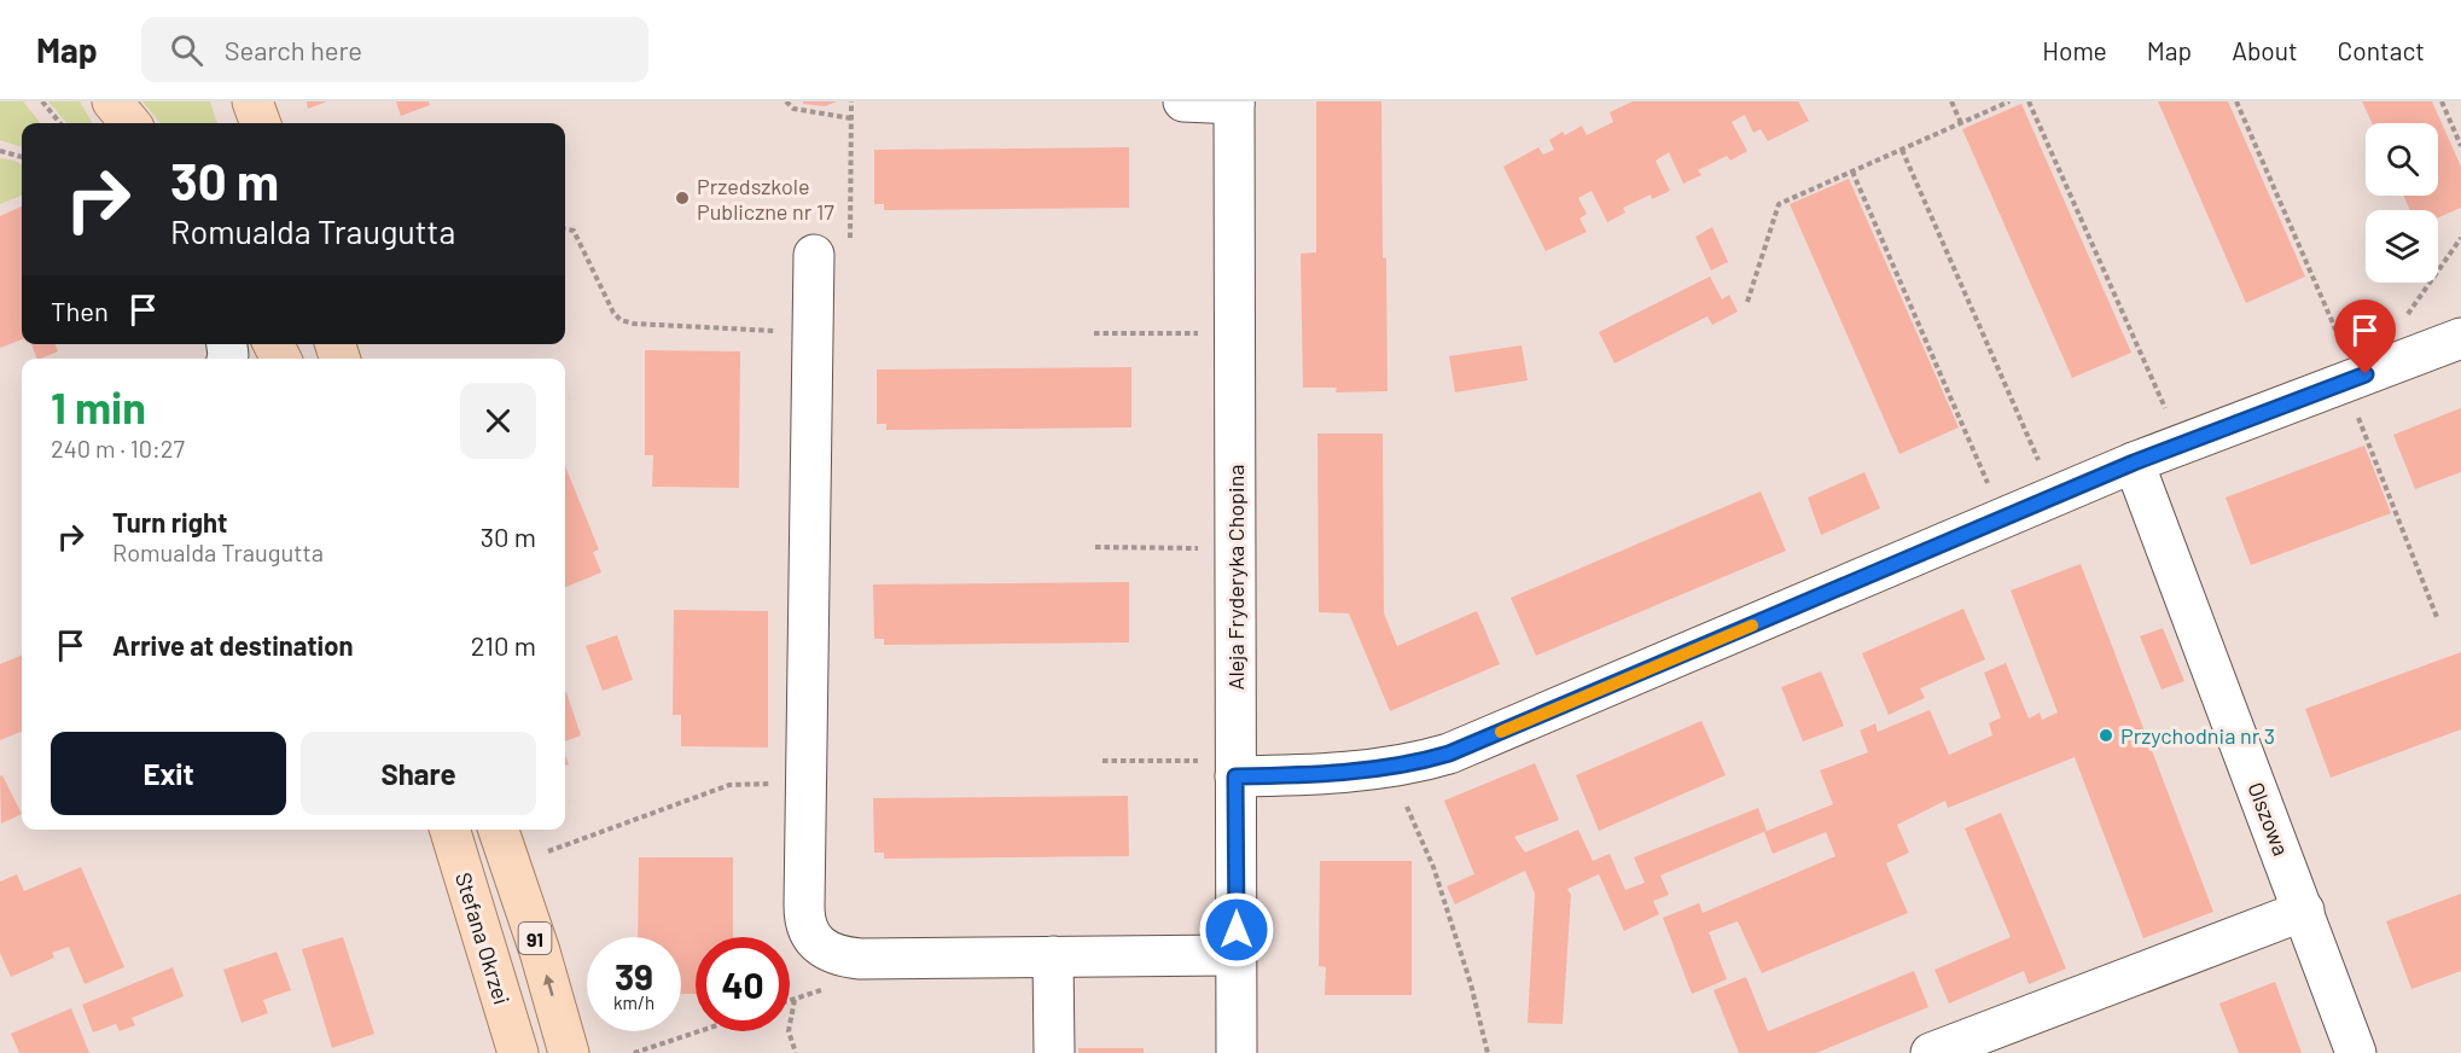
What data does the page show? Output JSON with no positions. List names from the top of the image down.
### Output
{
  "streets": {
    "main road": ["Stefana Okrzei", "91"],
    "street": ["Aleja Fryderyka Chopina", "Olszowa"]
  },
  "places": ["Przedszkole Publiczne nr 17", "Przychodnia nr 3"],
  "page": {
    "header": "Map",
    "search": "Search here",
    "nav": [
      "Home",
      "Map",
      "About",
      "Contact"
    ],
    "turn": ["30 m", "Romualda Traugutta"],
    "then": "Then",
    "heading": ["1 min", "240 m · 10:27"],
    "list": [
      {
        "name": "Turn right",
        "note": "Romualda Traugutta",
        "value": "30 m"
      },
      {
        "name": "Arrive at destination",
        "value": "210 m"
      }
    ],
    "buttons": ["Exit", "Share"],
    "speed": "39 km/h",
    "limit": "40"
  }
}
